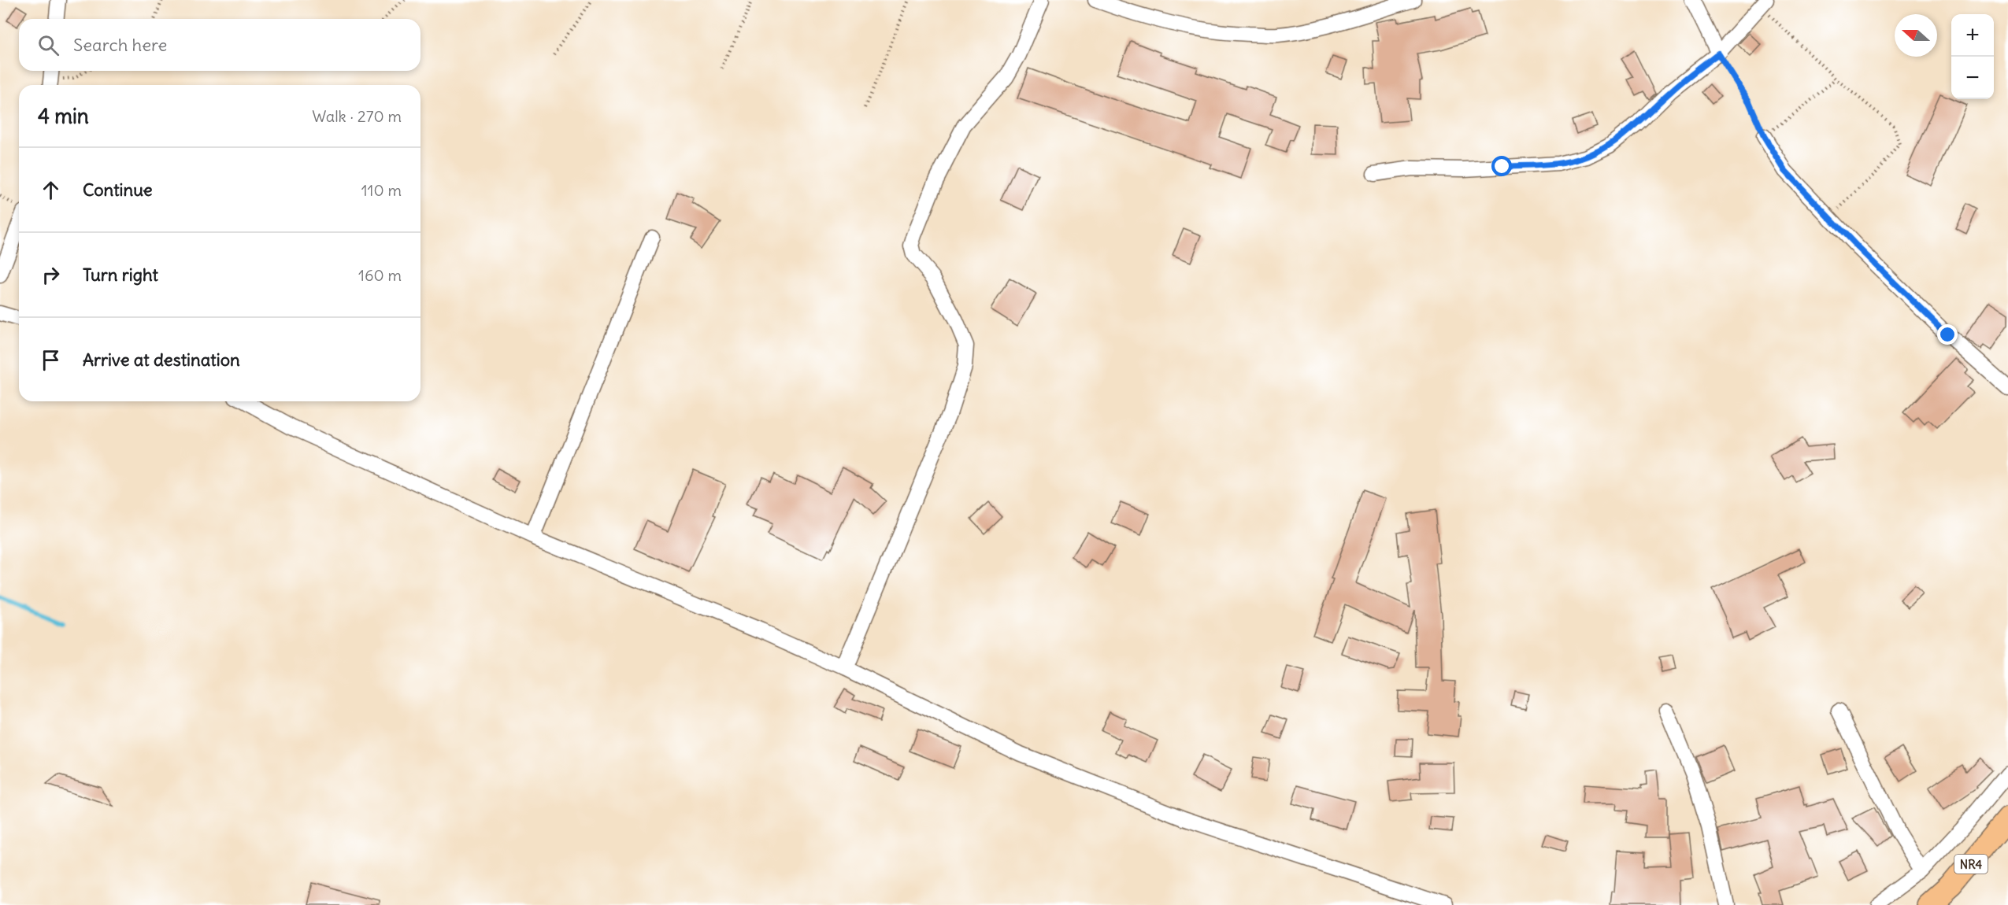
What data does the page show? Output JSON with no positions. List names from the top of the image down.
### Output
{
  "streets": {
    "highway": ["NR4"]
  },
  "north": "left",
  "page": {
    "map_buttons": ["+", "−"],
    "search": "Search here",
    "heading": ["4 min", "Walk · 270 m"],
    "list": [
      ["Continue", "110 m"],
      ["Turn right", "160 m"],
      "Arrive at destination"
    ]
  }
}
